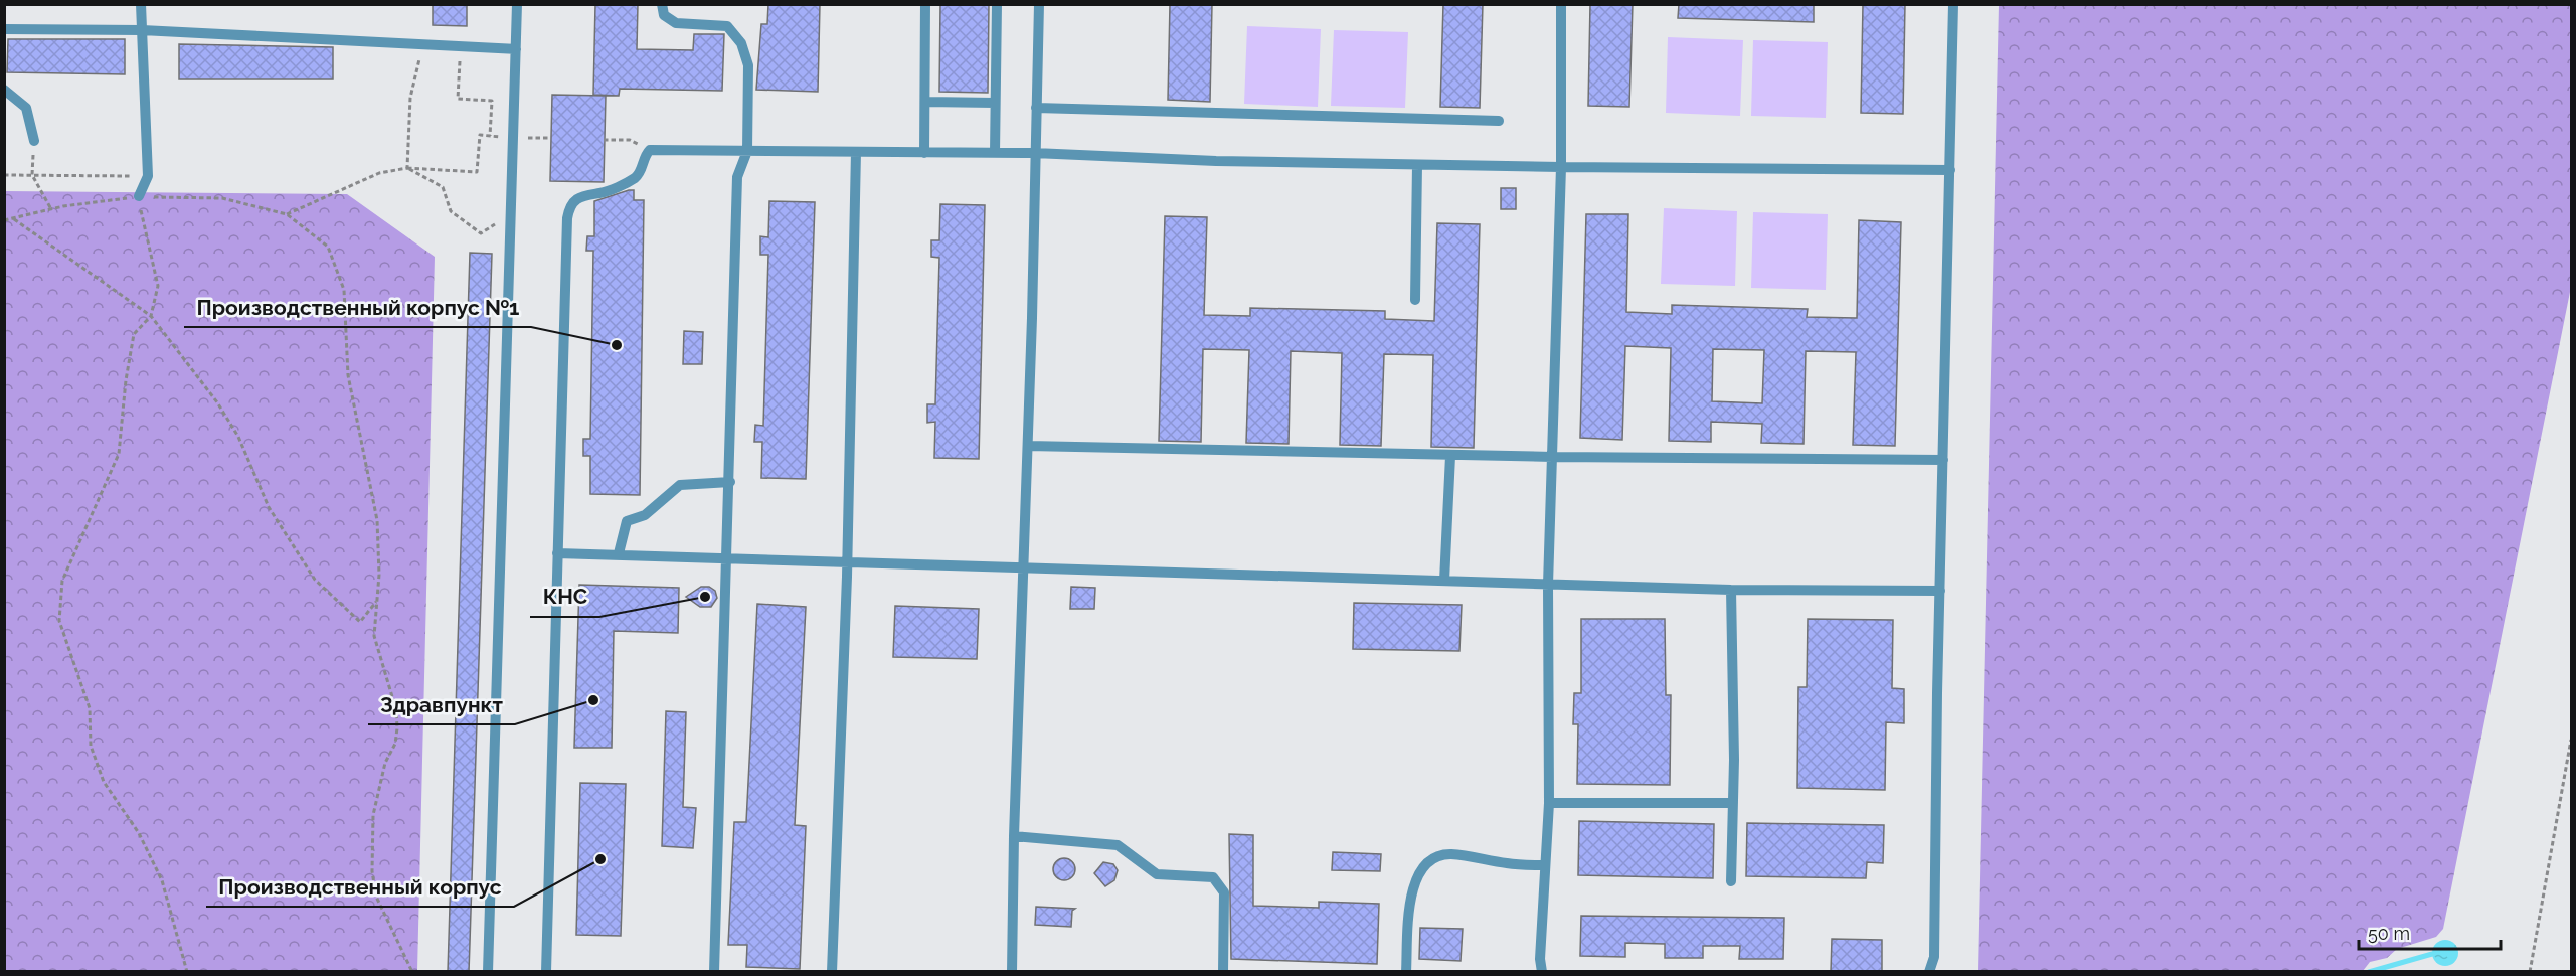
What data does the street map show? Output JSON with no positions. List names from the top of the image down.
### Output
{
  "places": [
    "Производственный корпус №1",
    "КНС",
    "Здравпункт",
    "Производственный корпус"
  ],
  "scale_bar": "50 m"
}
